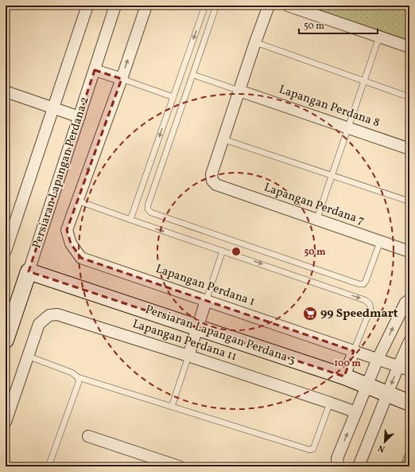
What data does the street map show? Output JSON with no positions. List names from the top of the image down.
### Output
{
  "streets": {
    "street": [
      "Lapangan Perdana 8",
      "Persiaran Lapangan Perdana 2",
      "Lapangan Perdana 7",
      "Lapangan Perdana 1",
      "Persiaran Lapangan Perdana 3",
      "Lapangan Perdana 11"
    ]
  },
  "crossings": [
    ["Persiaran Lapangan Perdana 2", "Persiaran Lapangan Perdana 3"]
  ],
  "places": {
    "supermarket": ["99 Speedmart"]
  },
  "scale_bar": "50 m",
  "north": "bottom left",
  "rings": ["50 m", "100 m"]
}
